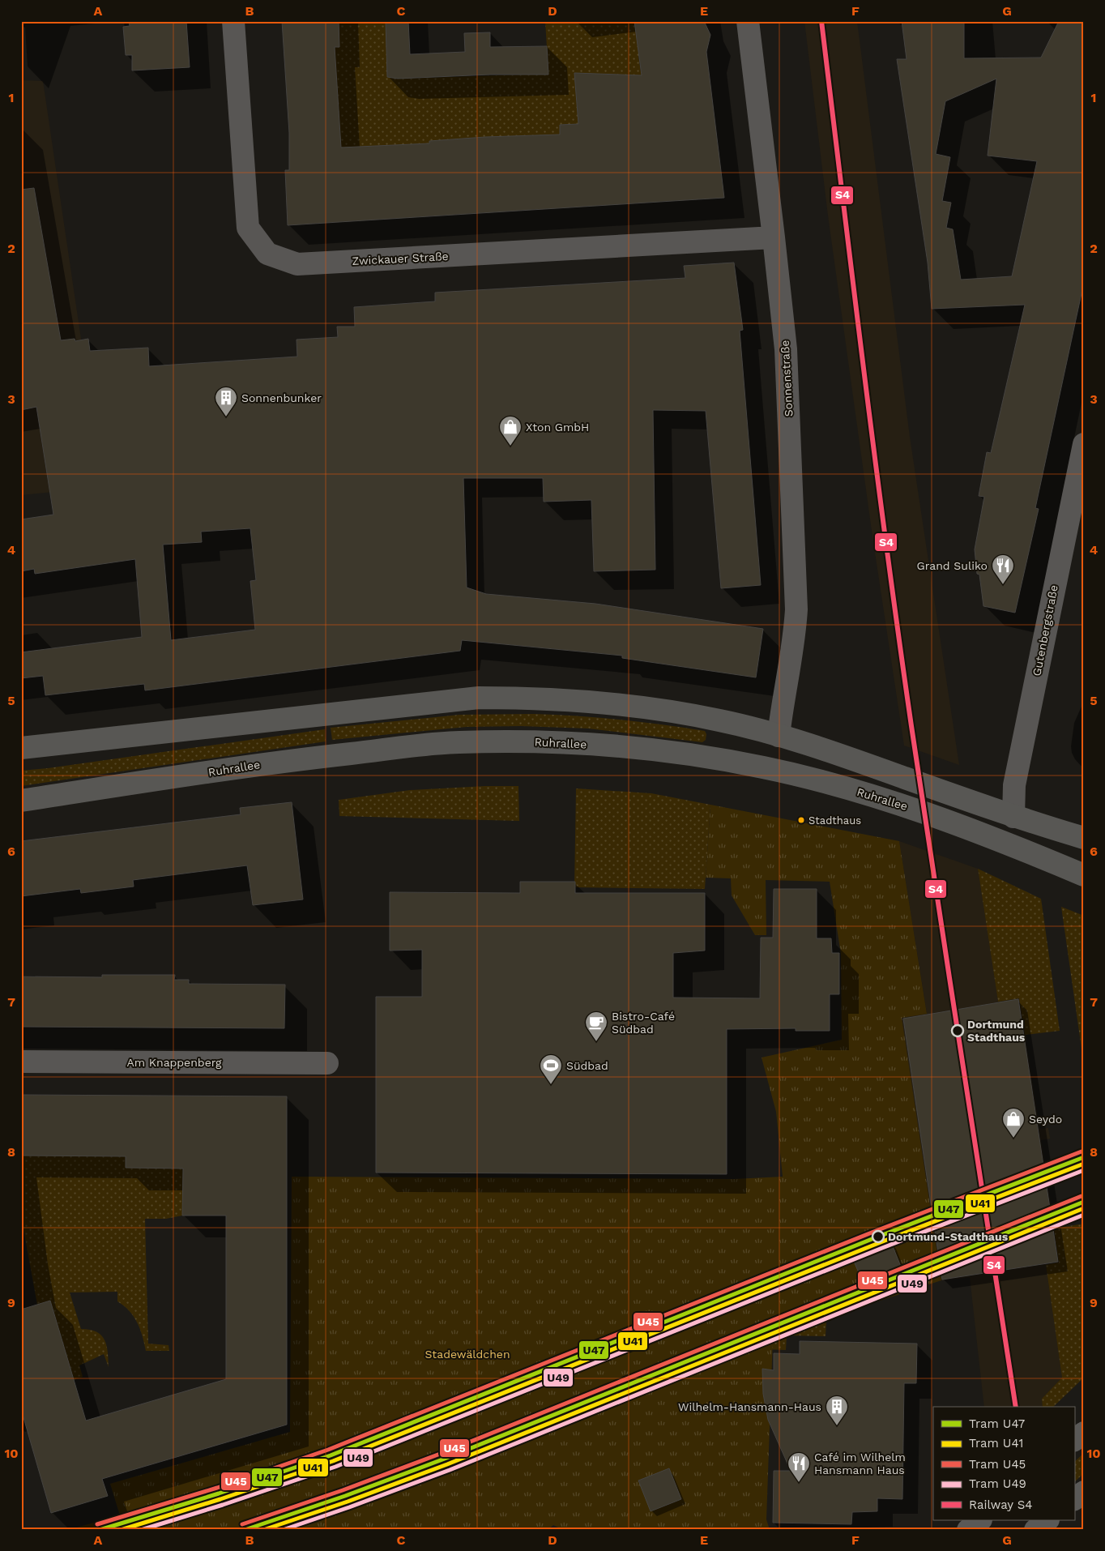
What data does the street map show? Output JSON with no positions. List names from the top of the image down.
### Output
{
  "streets": {
    "main road": ["Ruhrallee"],
    "street": [
      "Zwickauer Straße",
      "Sonnenstraße",
      "Gutenbergstraße",
      "Am Knappenberg"
    ]
  },
  "crossings": [
    ["Zwickauer Straße", "Sonnenstraße"]
  ],
  "parks": ["Stadewäldchen"],
  "places": {
    "building": ["Sonnenbunker", "Wilhelm-Hansmann-Haus"],
    "shop": ["Xton GmbH", "Seydo"],
    "restaurant": ["Grand Suliko", "Café im Wilhelm Hansmann Haus"],
    "other": ["Stadthaus", "Dortmund Stadthaus", "Dortmund-Stadthaus"],
    "cafe": ["Bistro-Café Südbad"],
    "sports": ["Südbad"]
  },
  "lines": [
    "rail line S4",
    "tram line U45",
    "tram line U47",
    "tram line U41",
    "tram line U49"
  ],
  "legend": [
    "Tram U47",
    "Tram U41",
    "Tram U45",
    "Tram U49",
    "Railway S4"
  ],
  "grid": {
    "columns": [
      "A",
      "B",
      "C",
      "D",
      "E",
      "F",
      "G"
    ],
    "rows": [
      "1",
      "2",
      "3",
      "4",
      "5",
      "6",
      "7",
      "8",
      "9",
      "10"
    ]
  }
}
